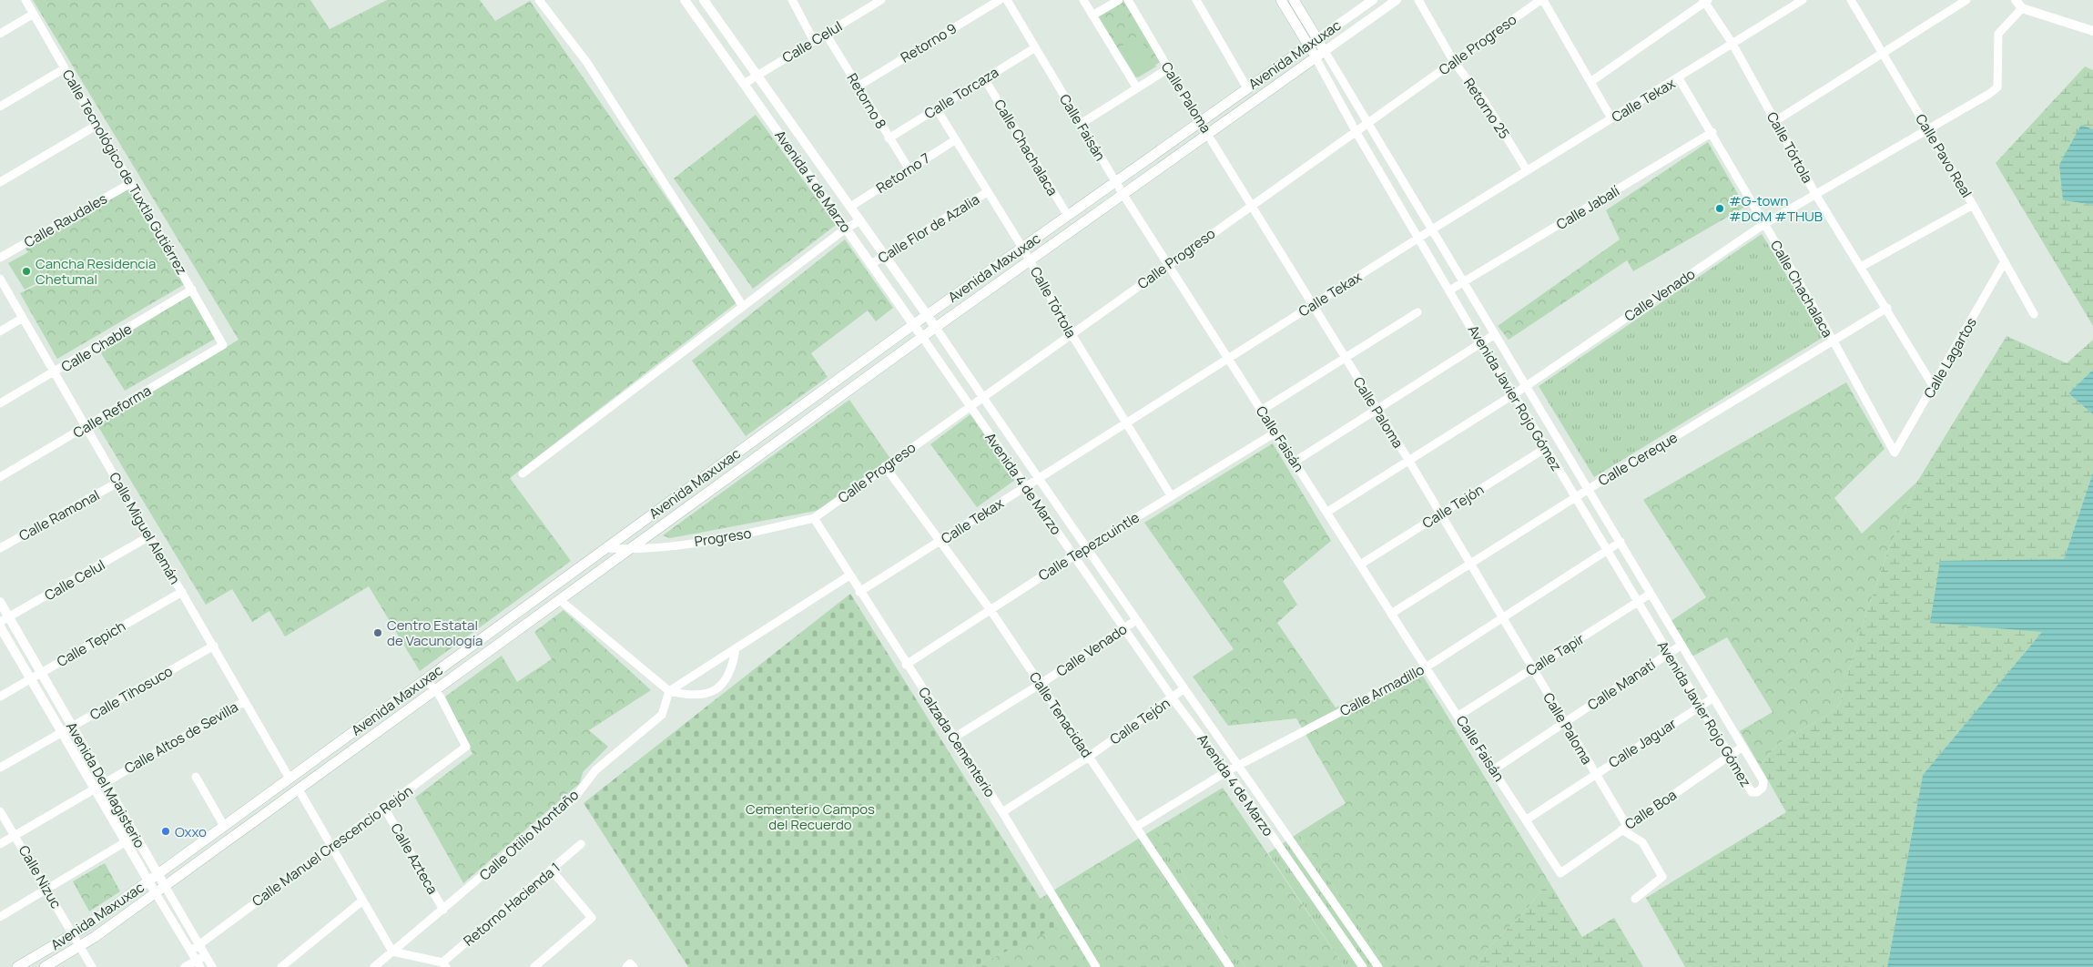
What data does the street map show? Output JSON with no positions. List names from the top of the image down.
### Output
{
  "streets": {
    "main road": ["Avenida Maxuxac", "Avenida Javier Rojo Gómez"],
    "street": [
      "Calle Celul",
      "Retorno 9",
      "Calle Progreso",
      "Calle Torcaza",
      "Calle Paloma",
      "Calle Tekax",
      "Retorno 8",
      "Retorno 25",
      "Calle Faisán",
      "Calle Chachalaca",
      "Calle Tórtola",
      "Calle Pavo Real",
      "Calle Tecnológico de Tuxtla Gutiérrez",
      "Retorno 7",
      "Avenida 4 de Marzo",
      "Calle Jabalí",
      "Calle Raudales",
      "Calle Flor de Azalia",
      "Calle Venado",
      "Calle Chable",
      "Calle Lagartos",
      "Calle Reforma",
      "Calle Cereque",
      "Calle Tejón",
      "Calle Ramonal",
      "Calle Miguel Alemán",
      "Progreso",
      "Calle Tepezcuintle",
      "Calle Tepich",
      "Calle Tapir",
      "Calle Manatí",
      "Calle Armadillo",
      "Calle Tihosuco",
      "Calle Tenacidad",
      "Calle Altos de Sevilla",
      "Calzada Cementerio",
      "Calle Jaguar",
      "Avenida Del Magisterio",
      "Calle Boa",
      "Calle Otilio Montaño",
      "Calle Manuel Crescencio Rejón",
      "Calle Azteca",
      "Calle Nizuc",
      "Retorno Hacienda 1"
    ]
  },
  "crossings": [
    ["Calle Celul", "Retorno 8"],
    ["Calle Celul", "Avenida 4 de Marzo"],
    ["Calle Celul", "Calle Miguel Alemán"],
    ["Calle Celul", "Avenida Del Magisterio"],
    ["Retorno 9", "Retorno 8"],
    ["Calle Progreso", "Calle Paloma"],
    ["Calle Progreso", "Retorno 25"],
    ["Calle Progreso", "Calle Faisán"],
    ["Calle Progreso", "Calle Tórtola"],
    ["Calle Progreso", "Avenida 4 de Marzo"],
    ["Calle Progreso", "Avenida Javier Rojo Gómez"],
    ["Calle Progreso", "Progreso"],
    ["Calle Progreso", "Calle Tenacidad"],
    ["Calle Progreso", "Calzada Cementerio"],
    ["Avenida Maxuxac", "Calle Paloma"],
    ["Avenida Maxuxac", "Calle Faisán"],
    ["Avenida Maxuxac", "Calle Chachalaca"],
    ["Avenida Maxuxac", "Calle Tórtola"],
    ["Avenida Maxuxac", "Avenida 4 de Marzo"],
    ["Avenida Maxuxac", "Avenida Javier Rojo Gómez"],
    ["Avenida Maxuxac", "Calle Miguel Alemán"],
    ["Avenida Maxuxac", "Progreso"],
    ["Avenida Maxuxac", "Avenida Del Magisterio"],
    ["Avenida Maxuxac", "Calle Manuel Crescencio Rejón"],
    ["Avenida Maxuxac", "Calle Nizuc"],
    ["Calle Torcaza", "Retorno 8"],
    ["Calle Torcaza", "Calle Faisán"],
    ["Calle Torcaza", "Calle Chachalaca"],
    ["Calle Torcaza", "Calle Tórtola"],
    ["Calle Paloma", "Calle Tekax"],
    ["Calle Paloma", "Calle Venado"],
    ["Calle Paloma", "Calle Cereque"],
    ["Calle Paloma", "Calle Tejón"],
    ["Calle Paloma", "Calle Tapir"],
    ["Calle Paloma", "Calle Manatí"],
    ["Calle Paloma", "Calle Armadillo"],
    ["Calle Paloma", "Calle Jaguar"],
    ["Calle Paloma", "Calle Boa"],
    ["Calle Tekax", "Retorno 25"],
    ["Calle Tekax", "Calle Faisán"],
    ["Calle Tekax", "Calle Chachalaca"],
    ["Calle Tekax", "Calle Tórtola"],
    ["Calle Tekax", "Avenida 4 de Marzo"],
    ["Calle Tekax", "Avenida Javier Rojo Gómez"],
    ["Calle Tekax", "Calle Tenacidad"],
    ["Calle Tekax", "Calzada Cementerio"],
    ["Retorno 8", "Retorno 7"],
    ["Calle Faisán", "Calle Venado"],
    ["Calle Faisán", "Calle Cereque"],
    ["Calle Faisán", "Calle Tejón"],
    ["Calle Faisán", "Calle Tepezcuintle"],
    ["Calle Faisán", "Calle Tapir"],
    ["Calle Faisán", "Calle Manatí"],
    ["Calle Faisán", "Calle Armadillo"],
    ["Calle Faisán", "Calle Jaguar"],
    ["Calle Faisán", "Calle Boa"],
    ["Calle Chachalaca", "Calle Jabalí"],
    ["Calle Chachalaca", "Calle Venado"],
    ["Calle Chachalaca", "Calle Lagartos"],
    ["Calle Chachalaca", "Calle Cereque"],
    ["Calle Tórtola", "Retorno 7"],
    ["Calle Tórtola", "Calle Flor de Azalia"],
    ["Calle Tórtola", "Calle Venado"],
    ["Calle Tórtola", "Calle Lagartos"],
    ["Calle Tórtola", "Calle Cereque"],
    ["Calle Tórtola", "Calle Tepezcuintle"],
    ["Calle Pavo Real", "Calle Venado"],
    ["Calle Pavo Real", "Calle Lagartos"],
    ["Calle Tecnológico de Tuxtla Gutiérrez", "Calle Raudales"],
    ["Calle Tecnológico de Tuxtla Gutiérrez", "Calle Chable"],
    ["Calle Tecnológico de Tuxtla Gutiérrez", "Calle Reforma"],
    ["Retorno 7", "Avenida 4 de Marzo"],
    ["Avenida 4 de Marzo", "Calle Flor de Azalia"],
    ["Avenida 4 de Marzo", "Calle Venado"],
    ["Avenida 4 de Marzo", "Calle Tejón"],
    ["Avenida 4 de Marzo", "Calle Tepezcuintle"],
    ["Avenida 4 de Marzo", "Calle Armadillo"],
    ["Calle Jabalí", "Avenida Javier Rojo Gómez"],
    ["Calle Venado", "Avenida Javier Rojo Gómez"],
    ["Calle Venado", "Calle Tenacidad"],
    ["Calle Venado", "Calzada Cementerio"],
    ["Calle Chable", "Calle Miguel Alemán"],
    ["Avenida Javier Rojo Gómez", "Calle Cereque"],
    ["Avenida Javier Rojo Gómez", "Calle Tejón"],
    ["Avenida Javier Rojo Gómez", "Calle Tapir"],
    ["Avenida Javier Rojo Gómez", "Calle Manatí"],
    ["Avenida Javier Rojo Gómez", "Calle Armadillo"],
    ["Avenida Javier Rojo Gómez", "Calle Jaguar"],
    ["Avenida Javier Rojo Gómez", "Calle Boa"],
    ["Calle Reforma", "Calle Miguel Alemán"],
    ["Calle Tejón", "Calle Tenacidad"],
    ["Calle Tejón", "Calzada Cementerio"],
    ["Calle Ramonal", "Calle Miguel Alemán"],
    ["Calle Miguel Alemán", "Calle Tepich"],
    ["Calle Miguel Alemán", "Calle Tihosuco"],
    ["Calle Miguel Alemán", "Calle Altos de Sevilla"],
    ["Progreso", "Calzada Cementerio"],
    ["Calle Tepezcuintle", "Calle Tenacidad"],
    ["Calle Tepezcuintle", "Calzada Cementerio"],
    ["Calle Tepich", "Avenida Del Magisterio"],
    ["Calle Armadillo", "Calle Tenacidad"],
    ["Calle Tihosuco", "Avenida Del Magisterio"],
    ["Calle Altos de Sevilla", "Avenida Del Magisterio"],
    ["Calle Altos de Sevilla", "Calle Nizuc"],
    ["Avenida Del Magisterio", "Calle Manuel Crescencio Rejón"],
    ["Calle Otilio Montaño", "Calle Azteca"],
    ["Calle Manuel Crescencio Rejón", "Calle Azteca"]
  ],
  "parks": ["Cementerio Campos del Recuerdo"],
  "places": [
    "#G-town #DCM #THUB",
    "Cancha Residencia Chetumal",
    "Centro Estatal de Vacunología",
    "Oxxo"
  ]
}
